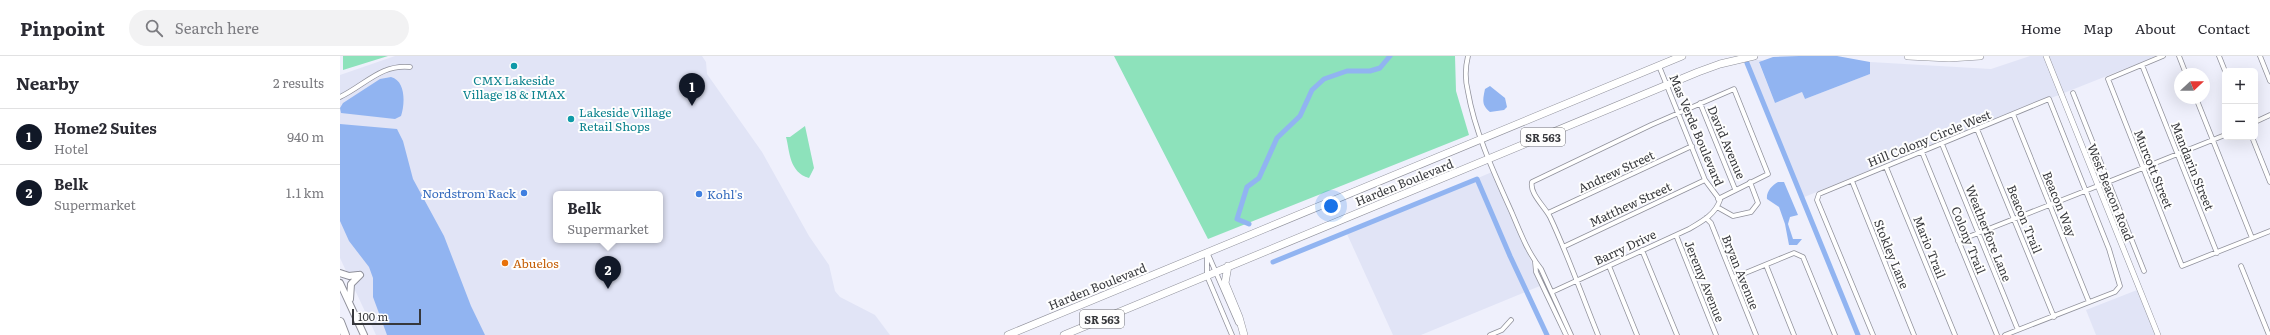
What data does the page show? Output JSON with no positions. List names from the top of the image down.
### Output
{
  "streets": {
    "main road": ["SR 563", "Harden Boulevard"],
    "street": [
      "Mas Verde Boulevard",
      "Hill Colony Circle West",
      "David Avenue",
      "Mandarin Street",
      "Murcott Street",
      "Andrew Street",
      "West Beacon Road",
      "Matthew Street",
      "Beacon Way",
      "Beacon Trail",
      "Weatherfore Lane",
      "Colony Trail",
      "Barry Drive",
      "Mario Trail",
      "Stokley Lane",
      "Bryan Avenue",
      "Jeremy Avenue"
    ]
  },
  "crossings": [
    ["Mas Verde Boulevard", "Andrew Street"],
    ["Mas Verde Boulevard", "Harden Boulevard"],
    ["Mas Verde Boulevard", "Matthew Street"],
    ["Hill Colony Circle West", "Beacon Way"],
    ["Hill Colony Circle West", "Beacon Trail"],
    ["Hill Colony Circle West", "Weatherfore Lane"],
    ["Hill Colony Circle West", "Colony Trail"],
    ["Hill Colony Circle West", "Mario Trail"],
    ["Hill Colony Circle West", "Stokley Lane"],
    ["Mandarin Street", "Murcott Street"],
    ["Barry Drive", "Bryan Avenue"],
    ["Barry Drive", "Jeremy Avenue"]
  ],
  "places": [
    "CMX Lakeside Village 18 & IMAX",
    "Lakeside Village Retail Shops",
    "Nordstrom Rack",
    "Kohl's",
    "Abuelos"
  ],
  "scale_bar": "100 m",
  "north": "right",
  "page": {
    "header": "Pinpoint",
    "search": "Search here",
    "nav": [
      "Home",
      "Map",
      "About",
      "Contact"
    ],
    "heading": ["Nearby", "2 results"],
    "map_buttons": ["+", "−"],
    "pins": ["1", "2"],
    "list": [
      {
        "mark": "1",
        "name": "Home2 Suites",
        "note": "Hotel",
        "value": "940 m"
      },
      {
        "mark": "2",
        "name": "Belk",
        "note": "Supermarket",
        "value": "1.1 km"
      }
    ],
    "popup": ["Belk", "Supermarket"],
    "scale": "100 m"
  }
}
